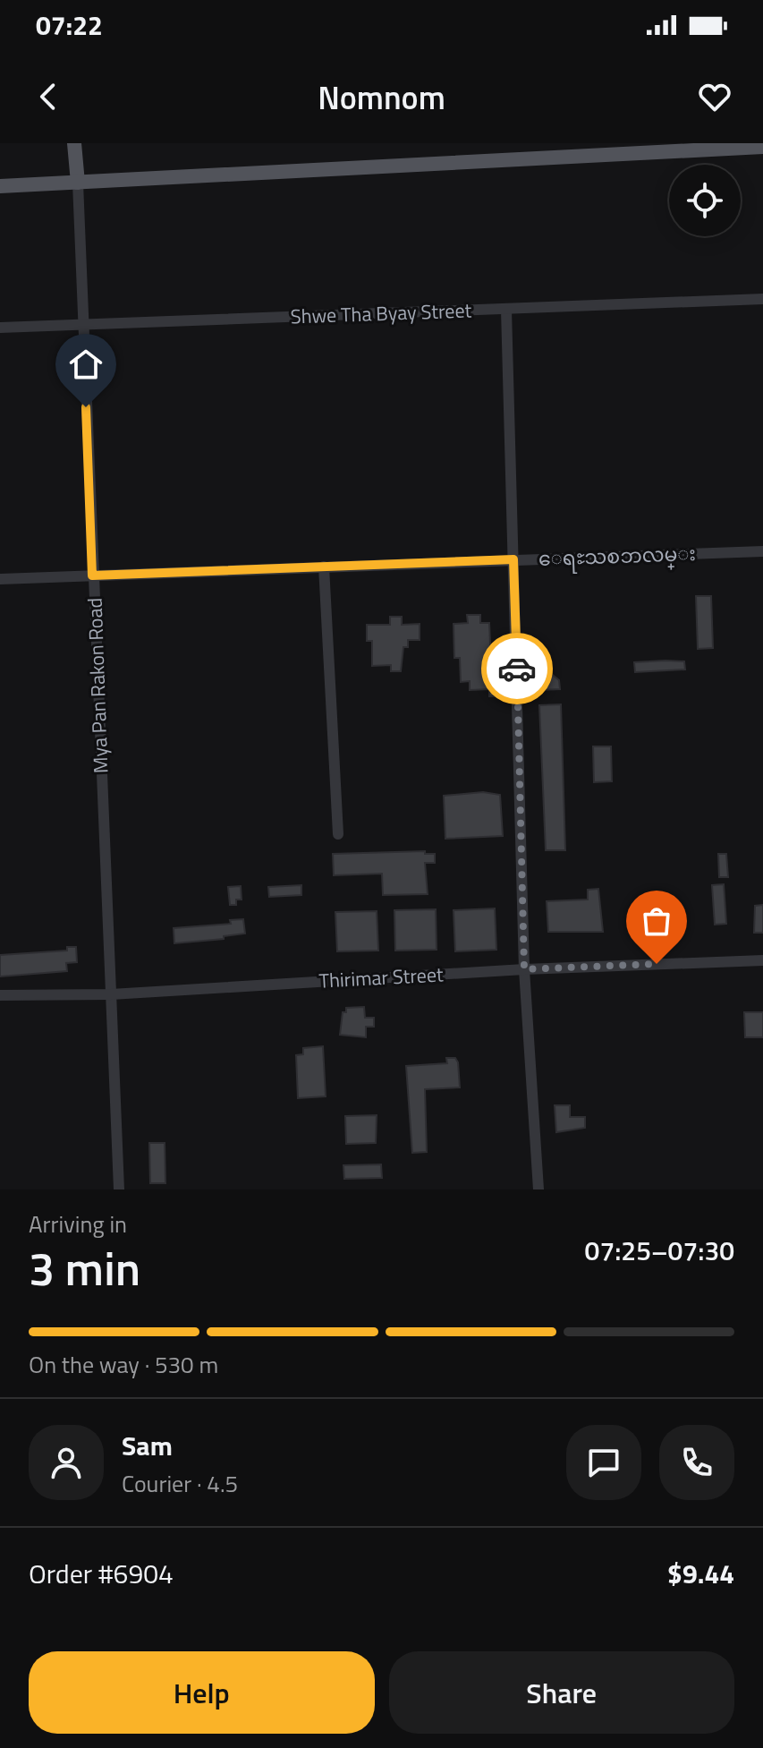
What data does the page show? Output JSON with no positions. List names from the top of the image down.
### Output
{
  "streets": {
    "street": [
      "Shwe Tha Byay Street",
      "ေရႊသစၥာလမ္း",
      "Mya Pan Rakon Road",
      "Thirimar Street"
    ]
  },
  "crossings": [
    ["Shwe Tha Byay Street", "Mya Pan Rakon Road"],
    ["ေရႊသစၥာလမ္း", "Mya Pan Rakon Road"],
    ["Mya Pan Rakon Road", "Thirimar Street"]
  ],
  "page": {
    "status": "07:22",
    "header": "Nomnom",
    "heading": ["3 min", "Arriving in", "07:25–07:30"],
    "panel": [
      "Sam",
      "Courier · 4.5",
      "Order #6904",
      "$9.44"
    ],
    "bar": "On the way · 530 m",
    "buttons": ["Help", "Share"]
  }
}
